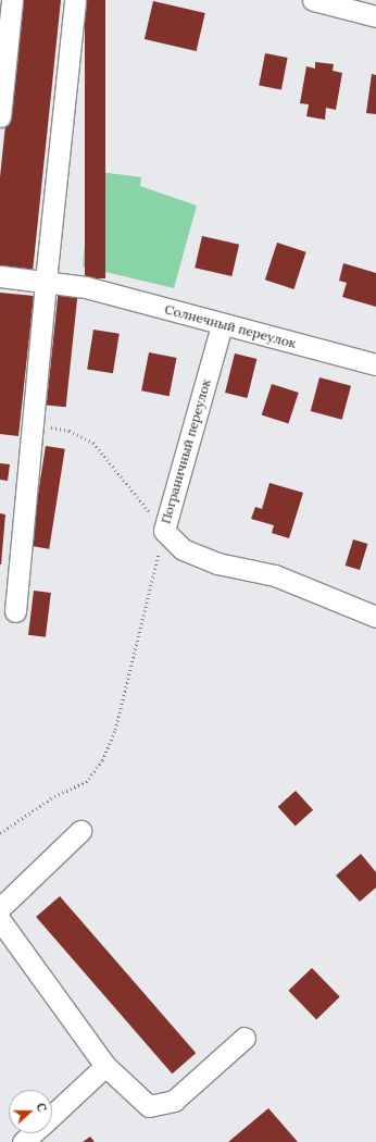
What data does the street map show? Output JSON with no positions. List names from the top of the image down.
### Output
{
  "streets": {
    "street": ["Солнечный переулок", "Пограничный переулок"]
  },
  "crossings": [
    ["Солнечный переулок", "Пограничный переулок"]
  ],
  "north": "right"
}
